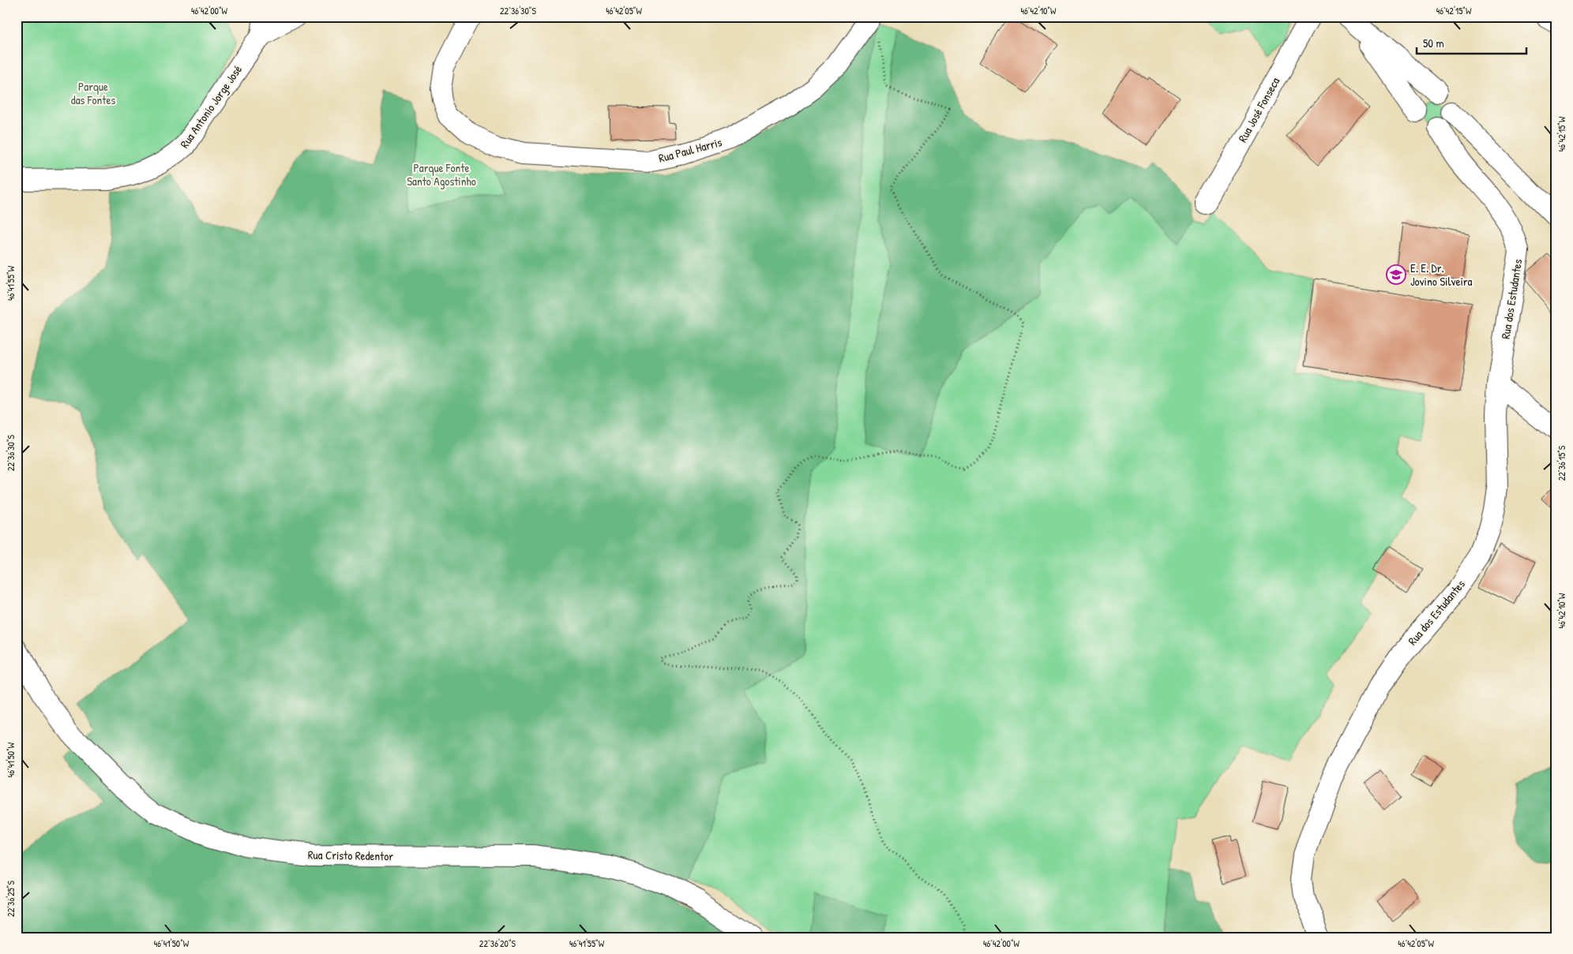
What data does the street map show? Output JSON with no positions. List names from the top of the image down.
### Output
{
  "streets": {
    "street": [
      "Rua Antonio Jorge José",
      "Rua José Fonseca",
      "Rua Paul Harris",
      "Rua dos Estudantes",
      "Rua Cristo Redentor"
    ]
  },
  "parks": ["Parque das Fontes", "Parque Fonte Santo Agostinho"],
  "places": {
    "school or university": ["E. E. Dr. Jovino Silveira"]
  },
  "scale_bar": "50 m",
  "coordinates": [
    "46°42'00\"W",
    "22°36'30\"S",
    "46°42'05\"W",
    "46°42'10\"W",
    "46°42'15\"W",
    "46°41'55\"W",
    "22°36'15\"S",
    "46°41'50\"W",
    "22°36'25\"S",
    "22°36'20\"S"
  ]
}
